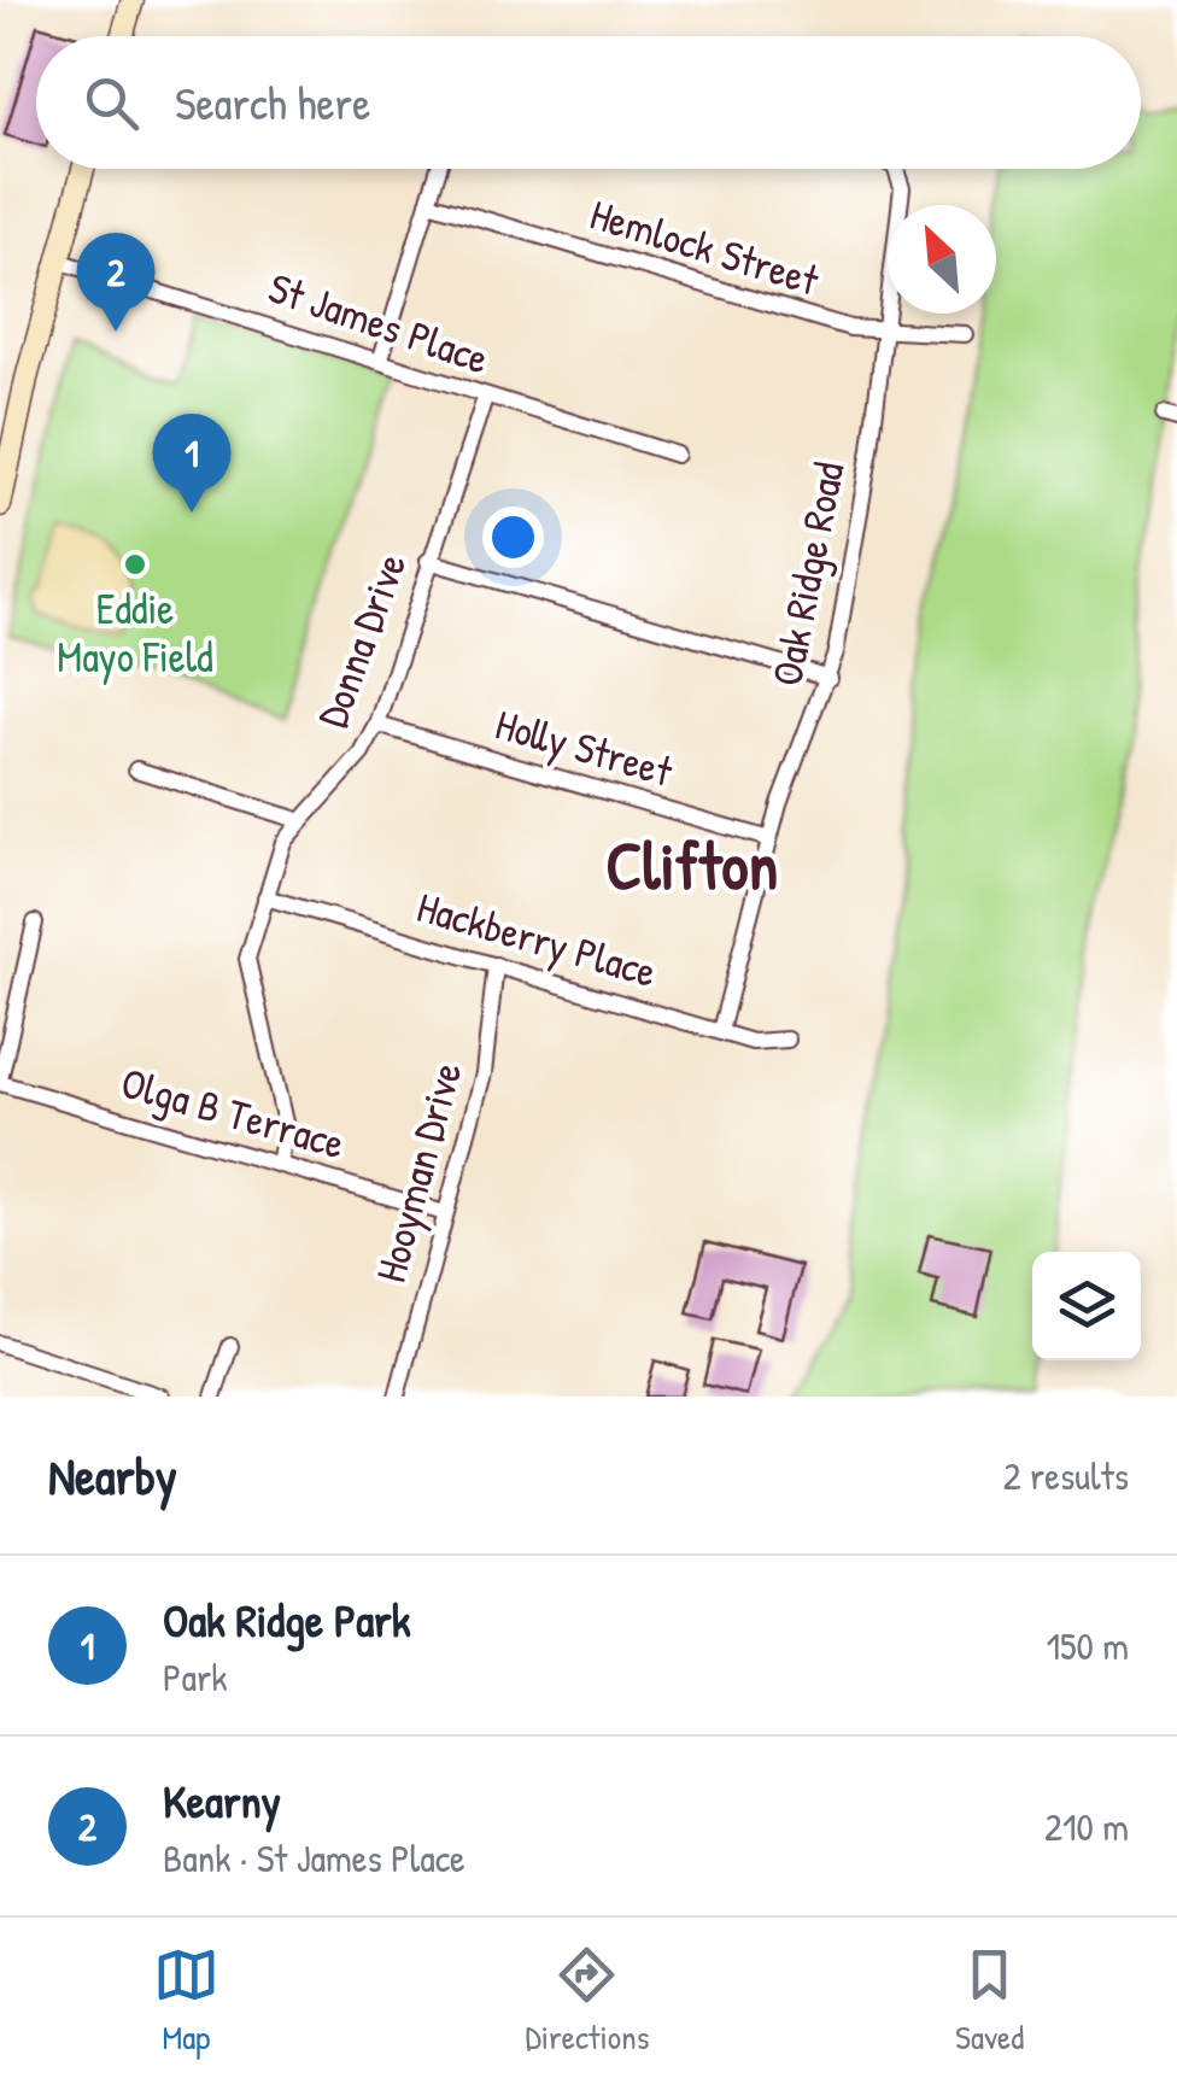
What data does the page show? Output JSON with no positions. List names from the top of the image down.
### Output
{
  "streets": {
    "street": [
      "Hemlock Street",
      "St James Place",
      "Oak Ridge Road",
      "Donna Drive",
      "Holly Street",
      "Hackberry Place",
      "Olga B Terrace",
      "Hooyman Drive"
    ]
  },
  "crossings": [
    ["Hemlock Street", "Oak Ridge Road"],
    ["St James Place", "Donna Drive"],
    ["Oak Ridge Road", "Holly Street"],
    ["Oak Ridge Road", "Hackberry Place"],
    ["Donna Drive", "Holly Street"],
    ["Donna Drive", "Hackberry Place"],
    ["Donna Drive", "Olga B Terrace"],
    ["Hackberry Place", "Hooyman Drive"],
    ["Olga B Terrace", "Hooyman Drive"]
  ],
  "districts": ["Clifton"],
  "places": ["Eddie Mayo Field"],
  "north": "top left",
  "page": {
    "search": "Search here",
    "pins": ["2", "1"],
    "heading": ["Nearby", "2 results"],
    "list": [
      {
        "mark": "1",
        "name": "Oak Ridge Park",
        "note": "Park",
        "value": "150 m"
      },
      {
        "mark": "2",
        "name": "Kearny",
        "note": "Bank · St James Place",
        "value": "210 m"
      }
    ],
    "nav": ["Map", "Directions", "Saved"]
  }
}
